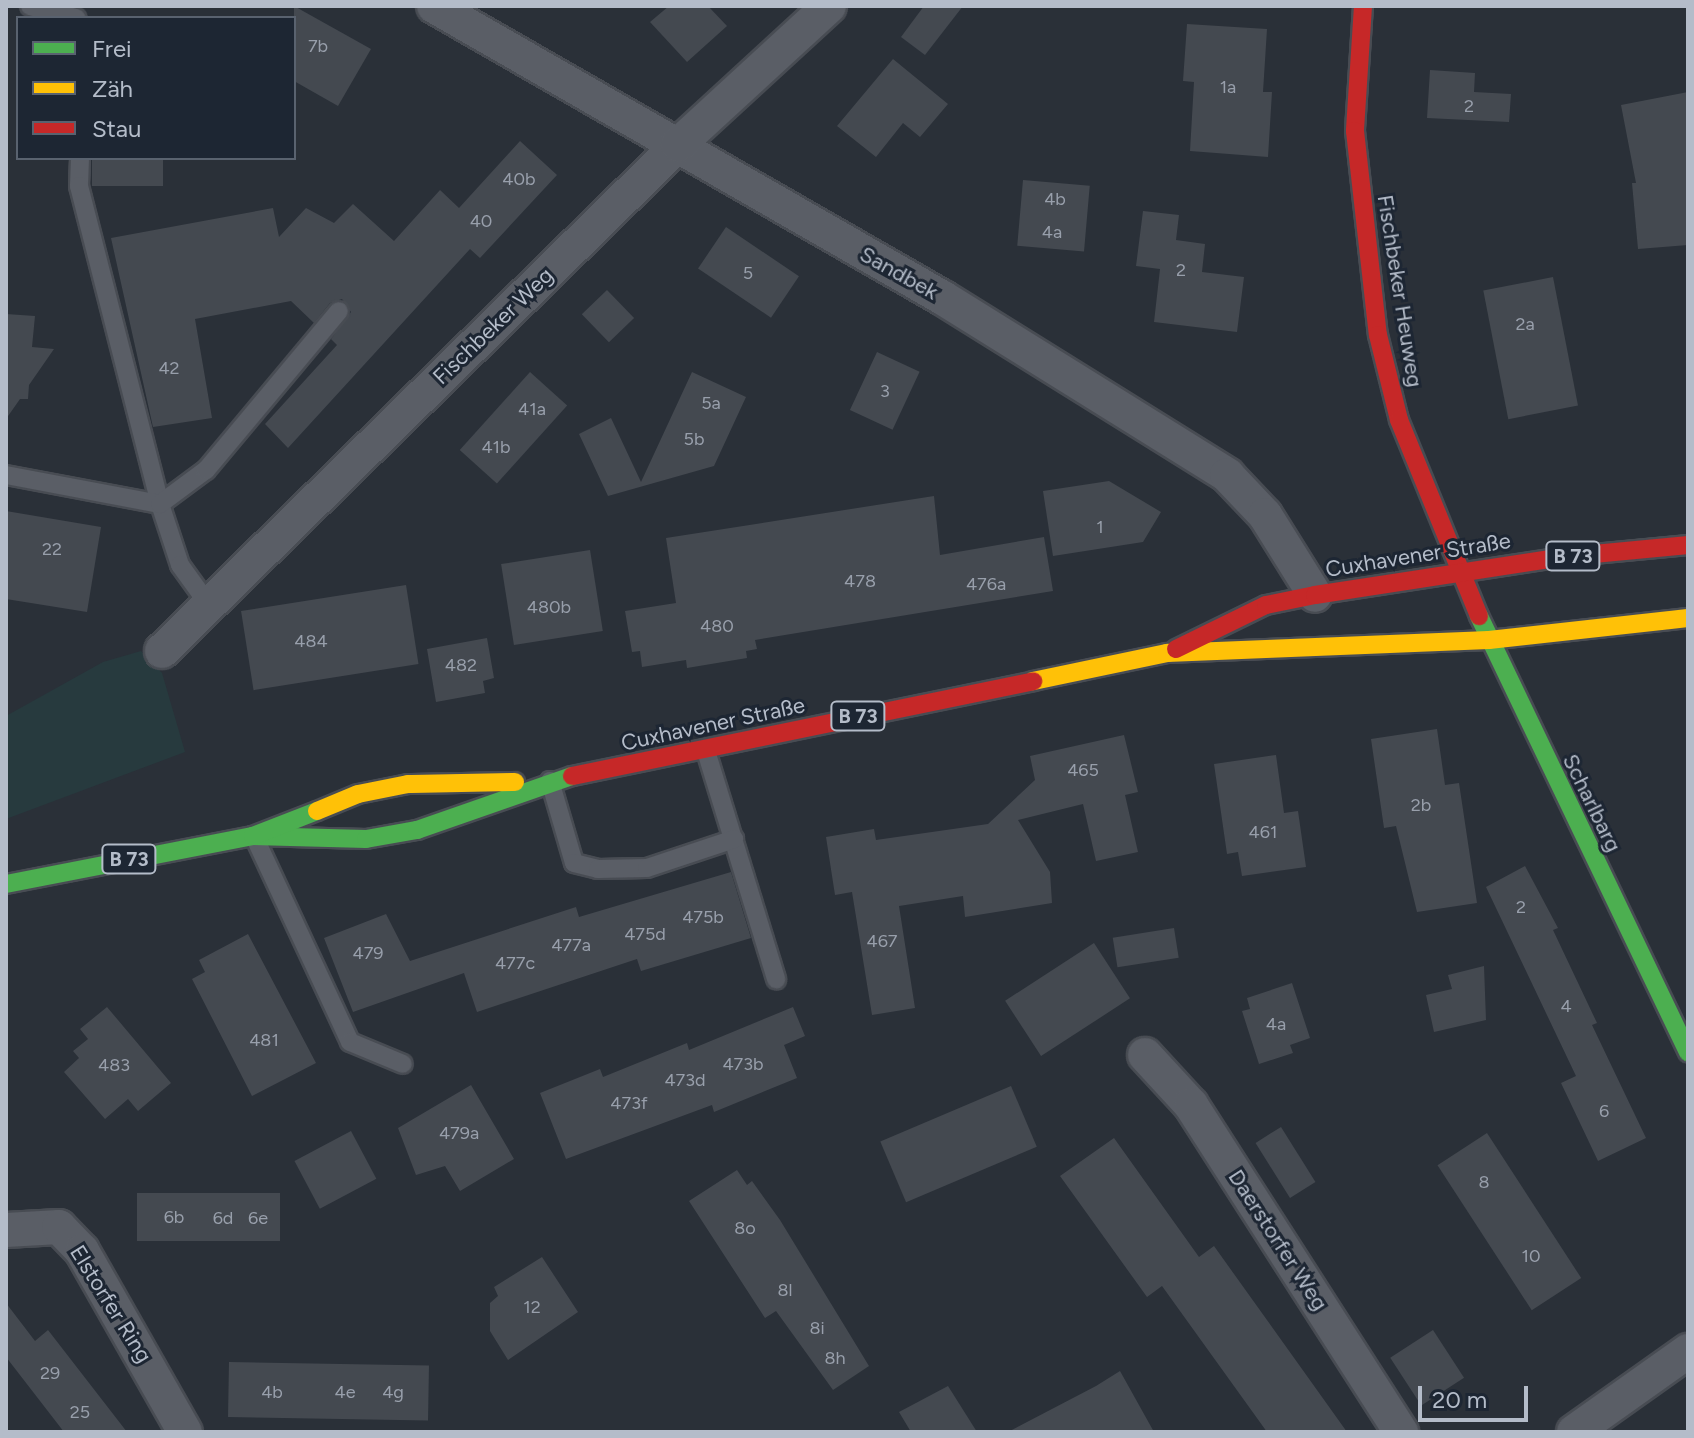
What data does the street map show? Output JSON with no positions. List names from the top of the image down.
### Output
{
  "streets": {
    "main road": [
      "Fischbeker Heuweg",
      "Cuxhavener Straße",
      "B 73",
      "Scharlbarg"
    ],
    "street": [
      "Sandbek",
      "Fischbeker Weg",
      "Daerstorfer Weg",
      "Elstorfer Ring"
    ]
  },
  "crossings": [
    ["Sandbek", "Fischbeker Weg"],
    ["Sandbek", "Cuxhavener Straße"],
    ["Fischbeker Heuweg", "Cuxhavener Straße"],
    ["Fischbeker Heuweg", "Scharlbarg"],
    ["Cuxhavener Straße", "Scharlbarg"]
  ],
  "house_numbers": [
    "7b",
    "1a",
    "2",
    "40b",
    "4b",
    "40",
    "4a",
    "2",
    "5",
    "2a",
    "42",
    "3",
    "5a",
    "41a",
    "5b",
    "41b",
    "1",
    "22",
    "478",
    "476a",
    "480b",
    "480",
    "484",
    "482",
    "465",
    "2b",
    "461",
    "2",
    "475b",
    "475d",
    "467",
    "477a",
    "479",
    "477c",
    "4",
    "4a",
    "481",
    "473b",
    "483",
    "473d",
    "473f",
    "6",
    "479a",
    "8",
    "6b",
    "6d",
    "6e",
    "8o",
    "10",
    "8l",
    "12",
    "8i",
    "8h",
    "29",
    "4b",
    "4e",
    "4g",
    "25"
  ],
  "legend": ["Frei", "Zäh", "Stau"],
  "scale_bar": "20 m"
}
